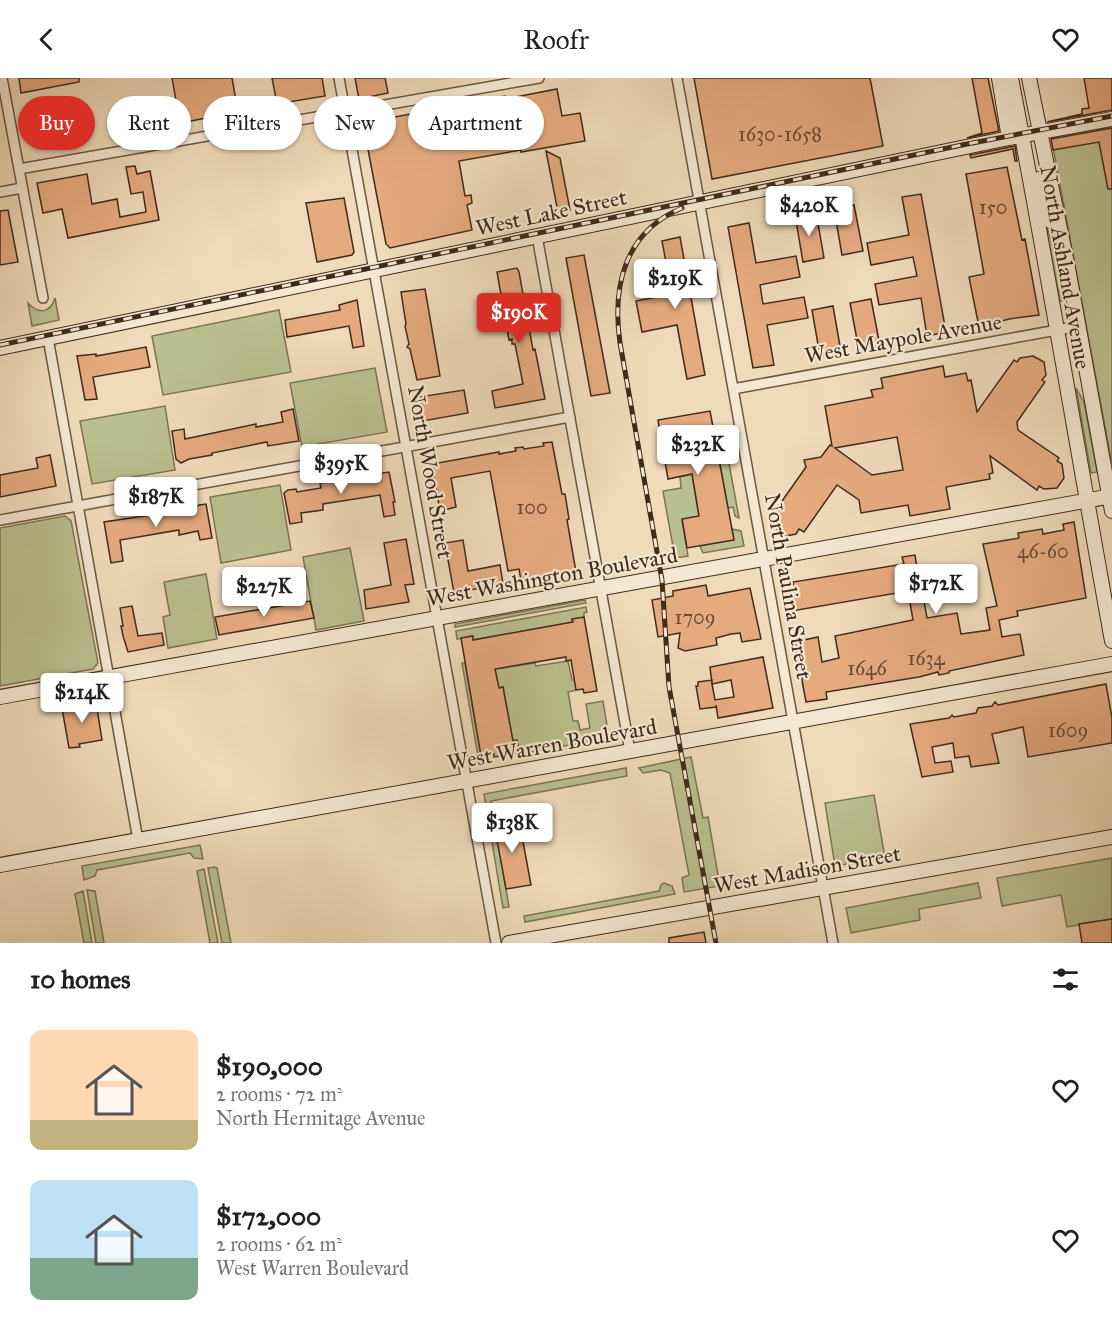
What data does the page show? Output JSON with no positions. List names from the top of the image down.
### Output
{
  "streets": {
    "main road": [
      "West Lake Street",
      "North Ashland Avenue",
      "West Washington Boulevard",
      "West Warren Boulevard",
      "West Madison Street"
    ],
    "street": ["West Maypole Avenue", "North Wood Street", "North Paulina Street"]
  },
  "crossings": [
    ["West Lake Street", "North Ashland Avenue"],
    ["West Lake Street", "North Wood Street"],
    ["West Lake Street", "North Paulina Street"],
    ["North Ashland Avenue", "West Maypole Avenue"],
    ["North Ashland Avenue", "West Washington Boulevard"],
    ["West Maypole Avenue", "North Paulina Street"],
    ["North Wood Street", "West Washington Boulevard"],
    ["North Wood Street", "West Warren Boulevard"],
    ["West Washington Boulevard", "North Paulina Street"],
    ["North Paulina Street", "West Warren Boulevard"],
    ["North Paulina Street", "West Madison Street"]
  ],
  "house_numbers": [
    "1630-1658",
    "150",
    "100",
    "46-60",
    "1709",
    "1634",
    "1646",
    "1609"
  ],
  "page": {
    "header": "Roofr",
    "chip": [
      "Buy",
      "Rent",
      "Filters",
      "New",
      "Apartment"
    ],
    "price": [
      "$420K",
      "$219K",
      "$190K",
      "$232K",
      "$395K",
      "$187K",
      "$172K",
      "$227K",
      "$214K",
      "$138K"
    ],
    "heading": "10 homes",
    "list": [
      {
        "name": "$190,000",
        "note": "2 rooms · 72 m² · North Hermitage Avenue"
      },
      {
        "name": "$172,000",
        "note": "2 rooms · 62 m² · West Warren Boulevard"
      }
    ]
  }
}
